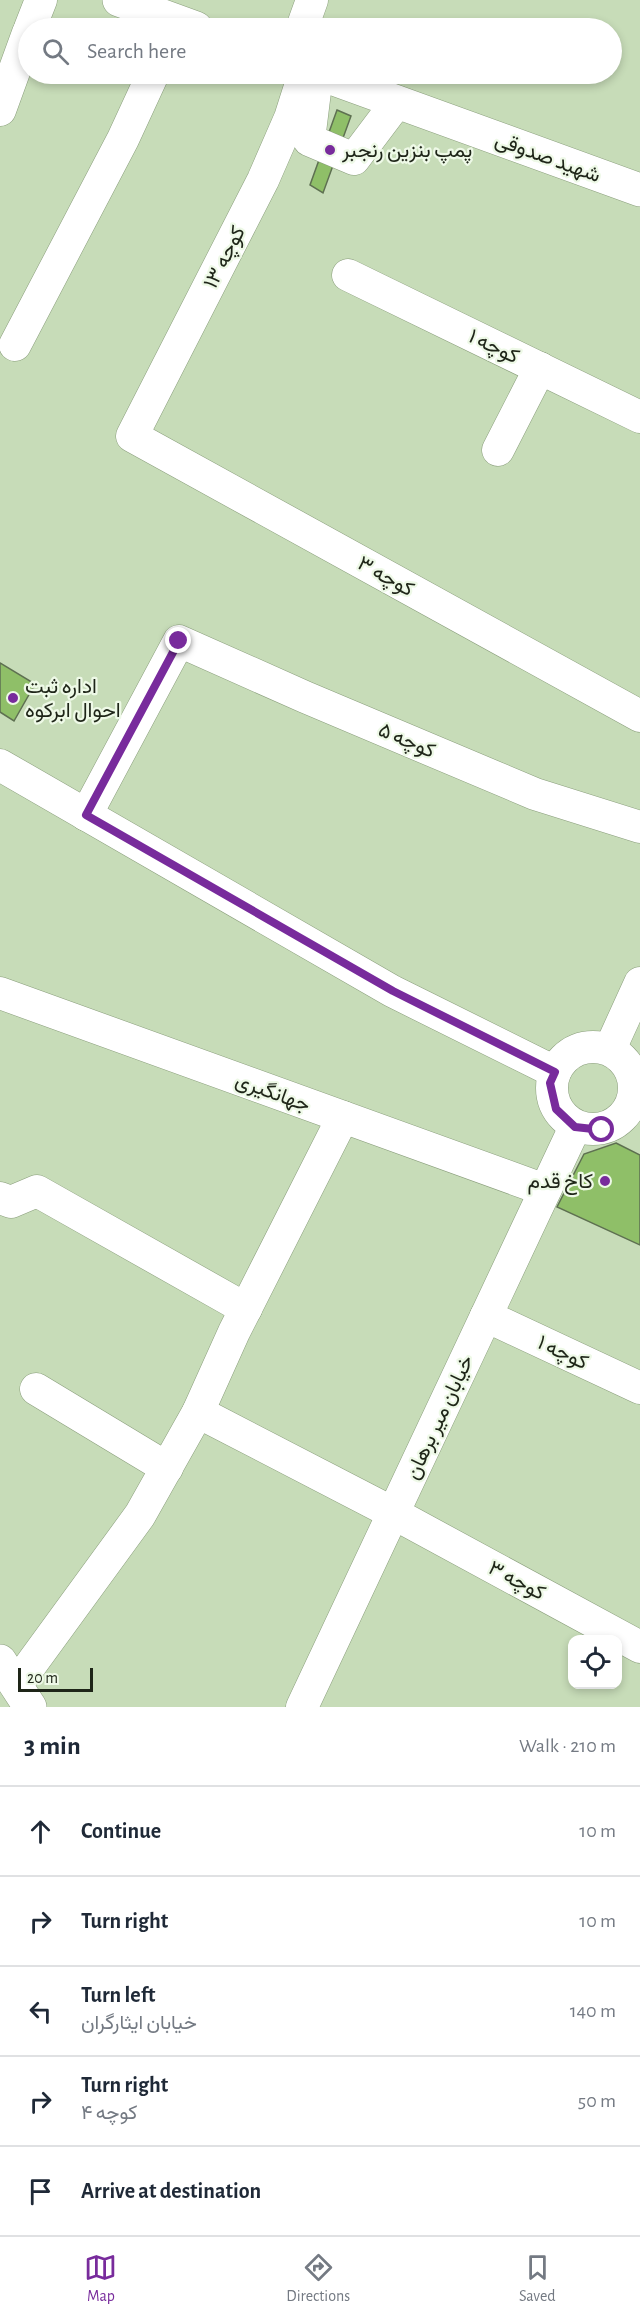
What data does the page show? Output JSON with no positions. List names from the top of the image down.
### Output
{
  "streets": {
    "main road": ["شهید صدوقی"],
    "street": [
      "کوچه ۱۳",
      "کوچه ۱",
      "کوچه ۳",
      "کوچه ۵",
      "جهانگیری",
      "خیابان میر برهان"
    ]
  },
  "crossings": [
    ["کوچه ۱۳", "کوچه ۳"],
    ["کوچه ۱", "خیابان میر برهان"],
    ["کوچه ۳", "خیابان میر برهان"],
    ["جهانگیری", "خیابان میر برهان"]
  ],
  "places": ["پمپ بنزین رنجبر", "اداره ثبت احوال ابرکوه", "کاخ قدم"],
  "scale_bar": "20 m",
  "page": {
    "search": "Search here",
    "scale": "20 m",
    "heading": ["3 min", "Walk · 210 m"],
    "list": [
      ["Continue", "10 m"],
      ["Turn right", "10 m"],
      ["Turn left", "خیابان ایثارگران", "140 m"],
      ["Turn right", "کوچه ۴", "50 m"],
      "Arrive at destination"
    ],
    "nav": ["Map", "Directions", "Saved"]
  }
}
